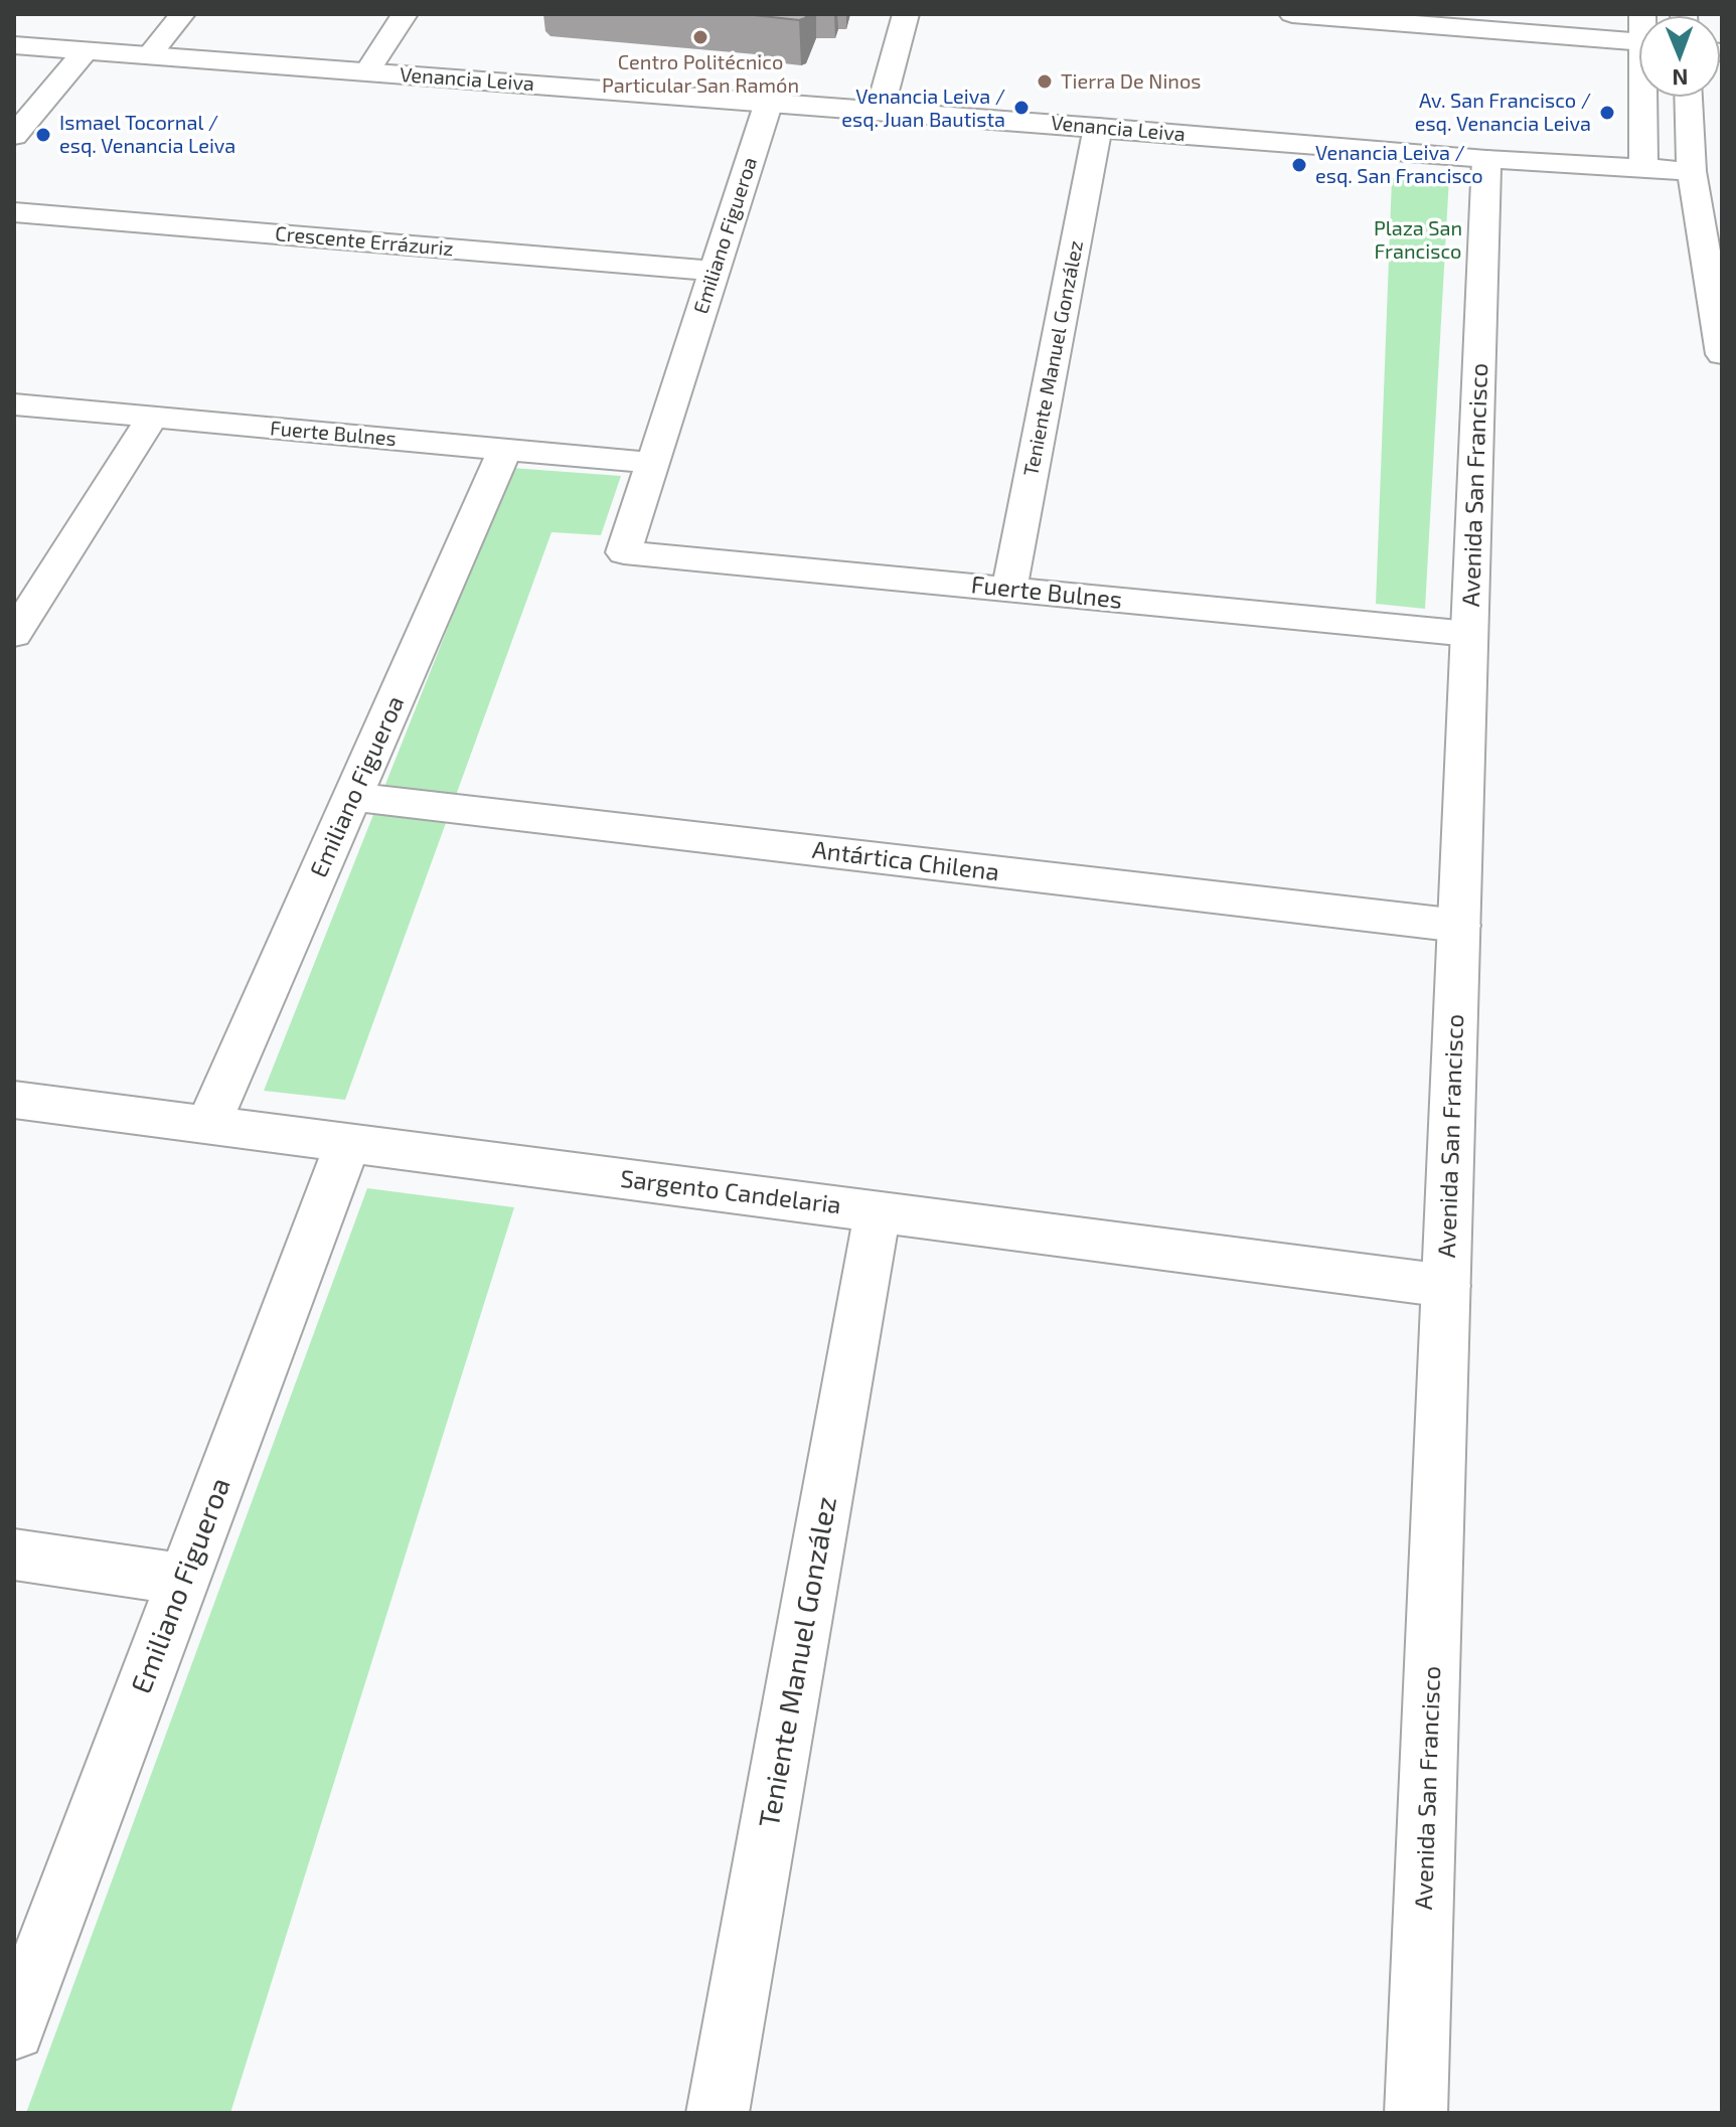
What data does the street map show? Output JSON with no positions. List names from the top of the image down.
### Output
{
  "streets": {
    "street": [
      "Venancia Leiva",
      "Emiliano Figueroa",
      "Crescente Errázuriz",
      "Teniente Manuel González",
      "Fuerte Bulnes",
      "Avenida San Francisco",
      "Antártica Chilena",
      "Sargento Candelaria"
    ]
  },
  "crossings": [
    ["Venancia Leiva", "Emiliano Figueroa"],
    ["Venancia Leiva", "Teniente Manuel González"],
    ["Venancia Leiva", "Avenida San Francisco"],
    ["Emiliano Figueroa", "Crescente Errázuriz"],
    ["Emiliano Figueroa", "Fuerte Bulnes"],
    ["Emiliano Figueroa", "Antártica Chilena"],
    ["Emiliano Figueroa", "Sargento Candelaria"],
    ["Teniente Manuel González", "Fuerte Bulnes"],
    ["Teniente Manuel González", "Sargento Candelaria"],
    ["Fuerte Bulnes", "Avenida San Francisco"],
    ["Avenida San Francisco", "Antártica Chilena"],
    ["Avenida San Francisco", "Sargento Candelaria"]
  ],
  "parks": ["Plaza San Francisco"],
  "places": [
    "Centro Politécnico Particular San Ramón",
    "Tierra De Ninos",
    "Venancia Leiva / esq. Juan Bautista",
    "Av. San Francisco / esq. Venancia Leiva",
    "Ismael Tocornal / esq. Venancia Leiva",
    "Venancia Leiva / esq. San Francisco"
  ],
  "north": "bottom"
}
